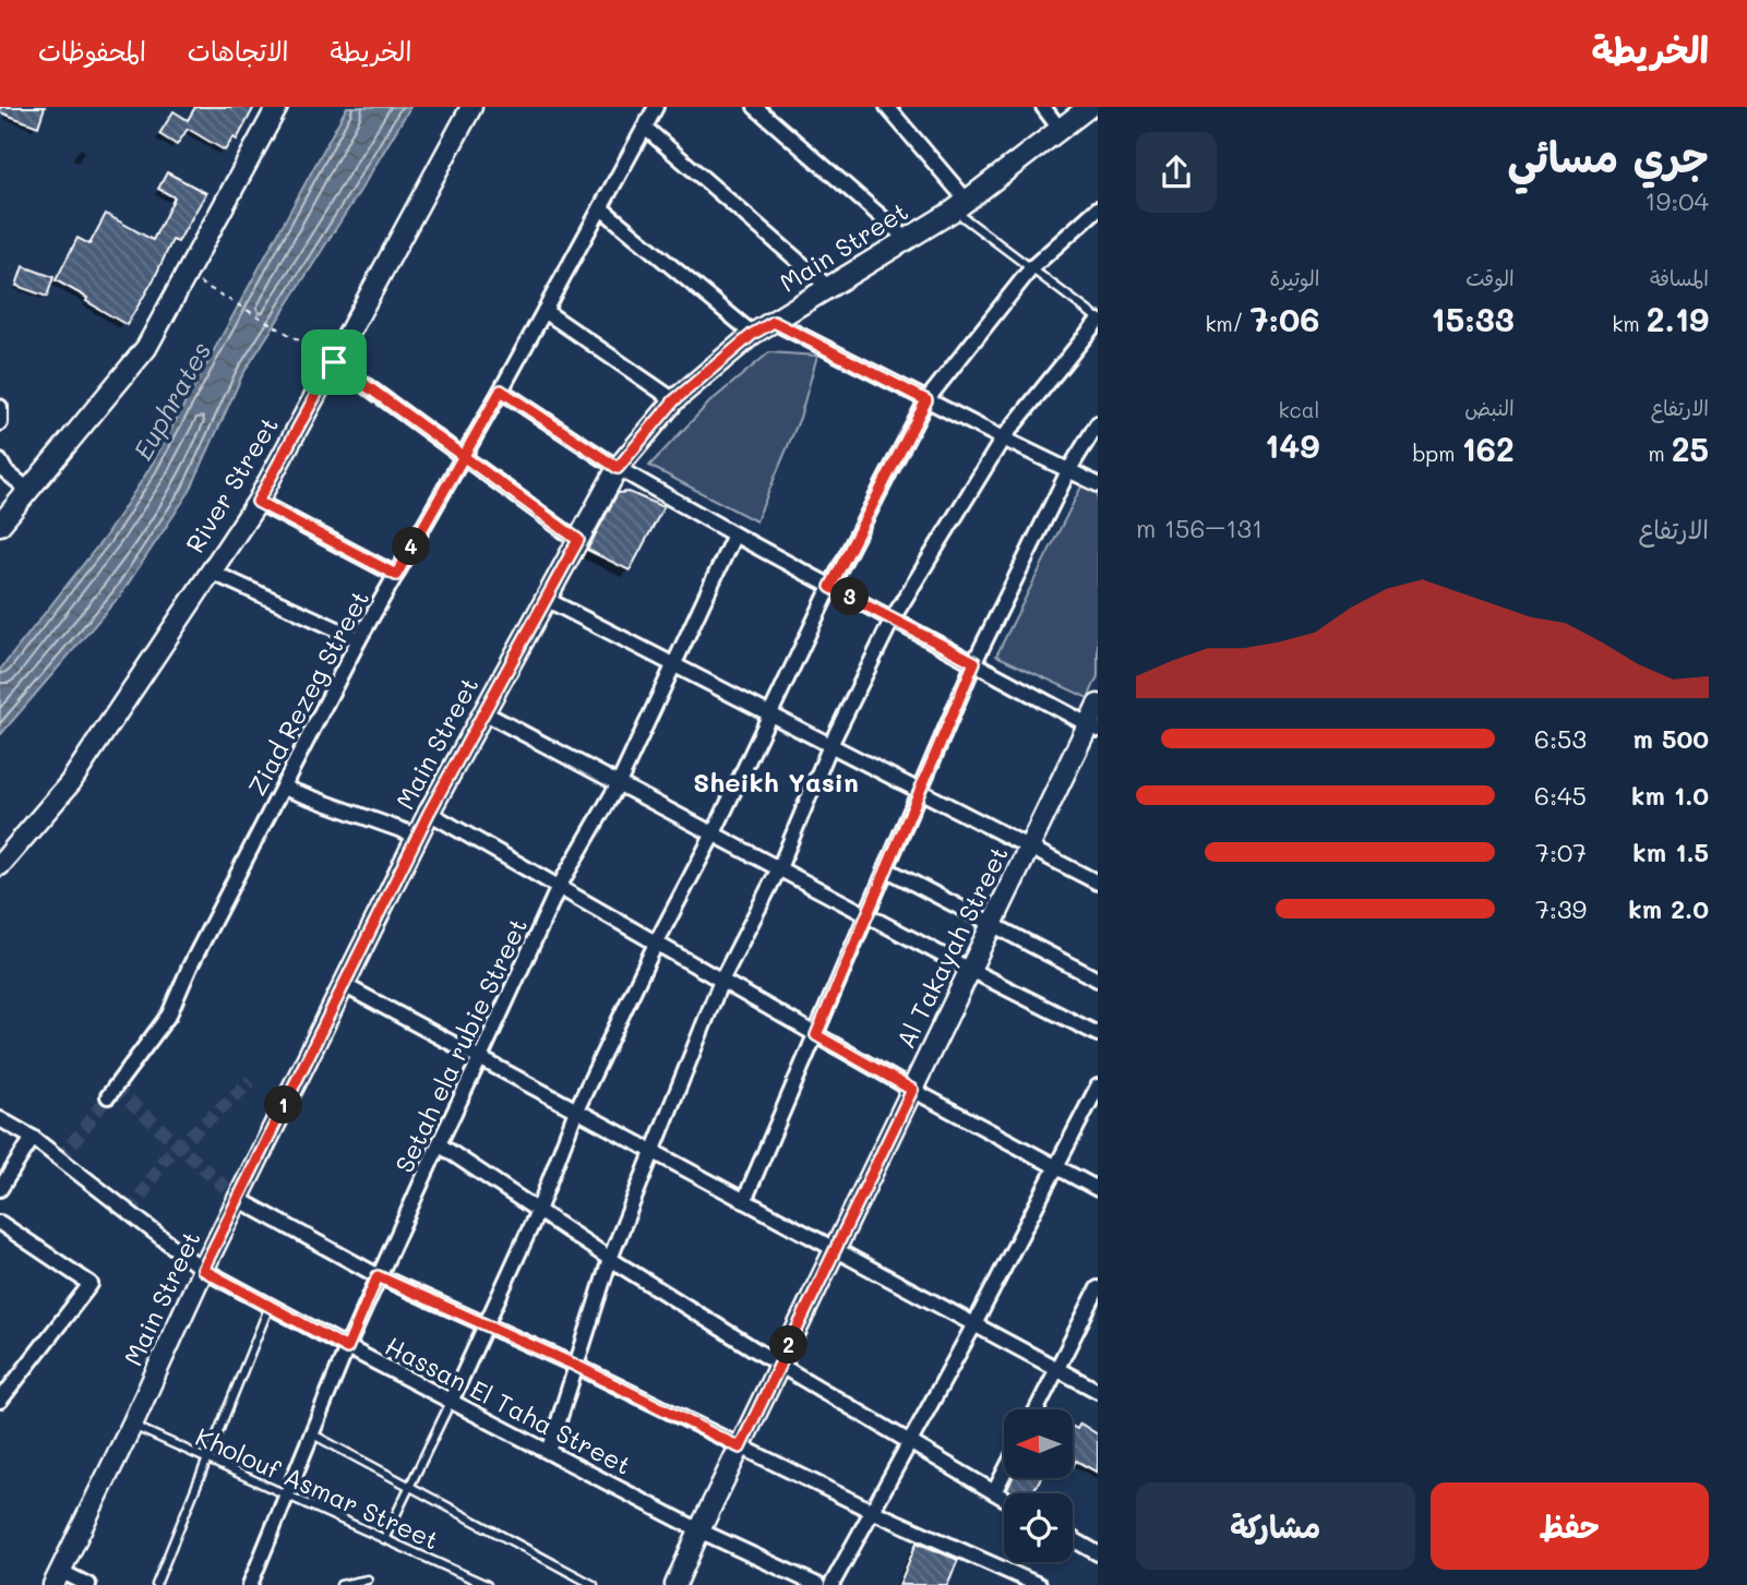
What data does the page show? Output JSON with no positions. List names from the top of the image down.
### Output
{
  "streets": {
    "street": [
      "Main Street",
      "River Street",
      "Ziad Rezeg Street",
      "Al Takayah Street",
      "Setah ela rubie Street",
      "Hassan El Taha Street"
    ],
    "lane": ["Kholouf Asmar Street"]
  },
  "crossings": [
    ["Main Street", "Hassan El Taha Street"],
    ["Main Street", "Kholouf Asmar Street"],
    ["Al Takayah Street", "Hassan El Taha Street"],
    ["Setah ela rubie Street", "Hassan El Taha Street"],
    ["Setah ela rubie Street", "Kholouf Asmar Street"]
  ],
  "districts": ["Sheikh Yasin"],
  "water": ["Euphrates"],
  "north": "left",
  "page": {
    "header": "الخريطة",
    "nav": ["الخريطة", "الاتجاهات", "المحفوظات"],
    "heading": ["جري مسائي", "19:04"],
    "stats": [
      ["المسافة", "2.19 km"],
      ["الوقت", "15:33"],
      ["الوتيرة", "7:06 /km"],
      ["الارتفاع", "25 m"],
      ["النبض", "162 bpm"],
      ["kcal", "149"]
    ],
    "chart": ["الارتفاع", "131–156 m"],
    "pins": [
      "4",
      "3",
      "1",
      "2"
    ],
    "list": [
      {
        "name": "500 m",
        "note": "6:53"
      },
      {
        "name": "1.0 km",
        "note": "6:45"
      },
      {
        "name": "1.5 km",
        "note": "7:07"
      },
      {
        "name": "2.0 km",
        "note": "7:39"
      }
    ],
    "buttons": ["حفظ", "مشاركة"]
  }
}
